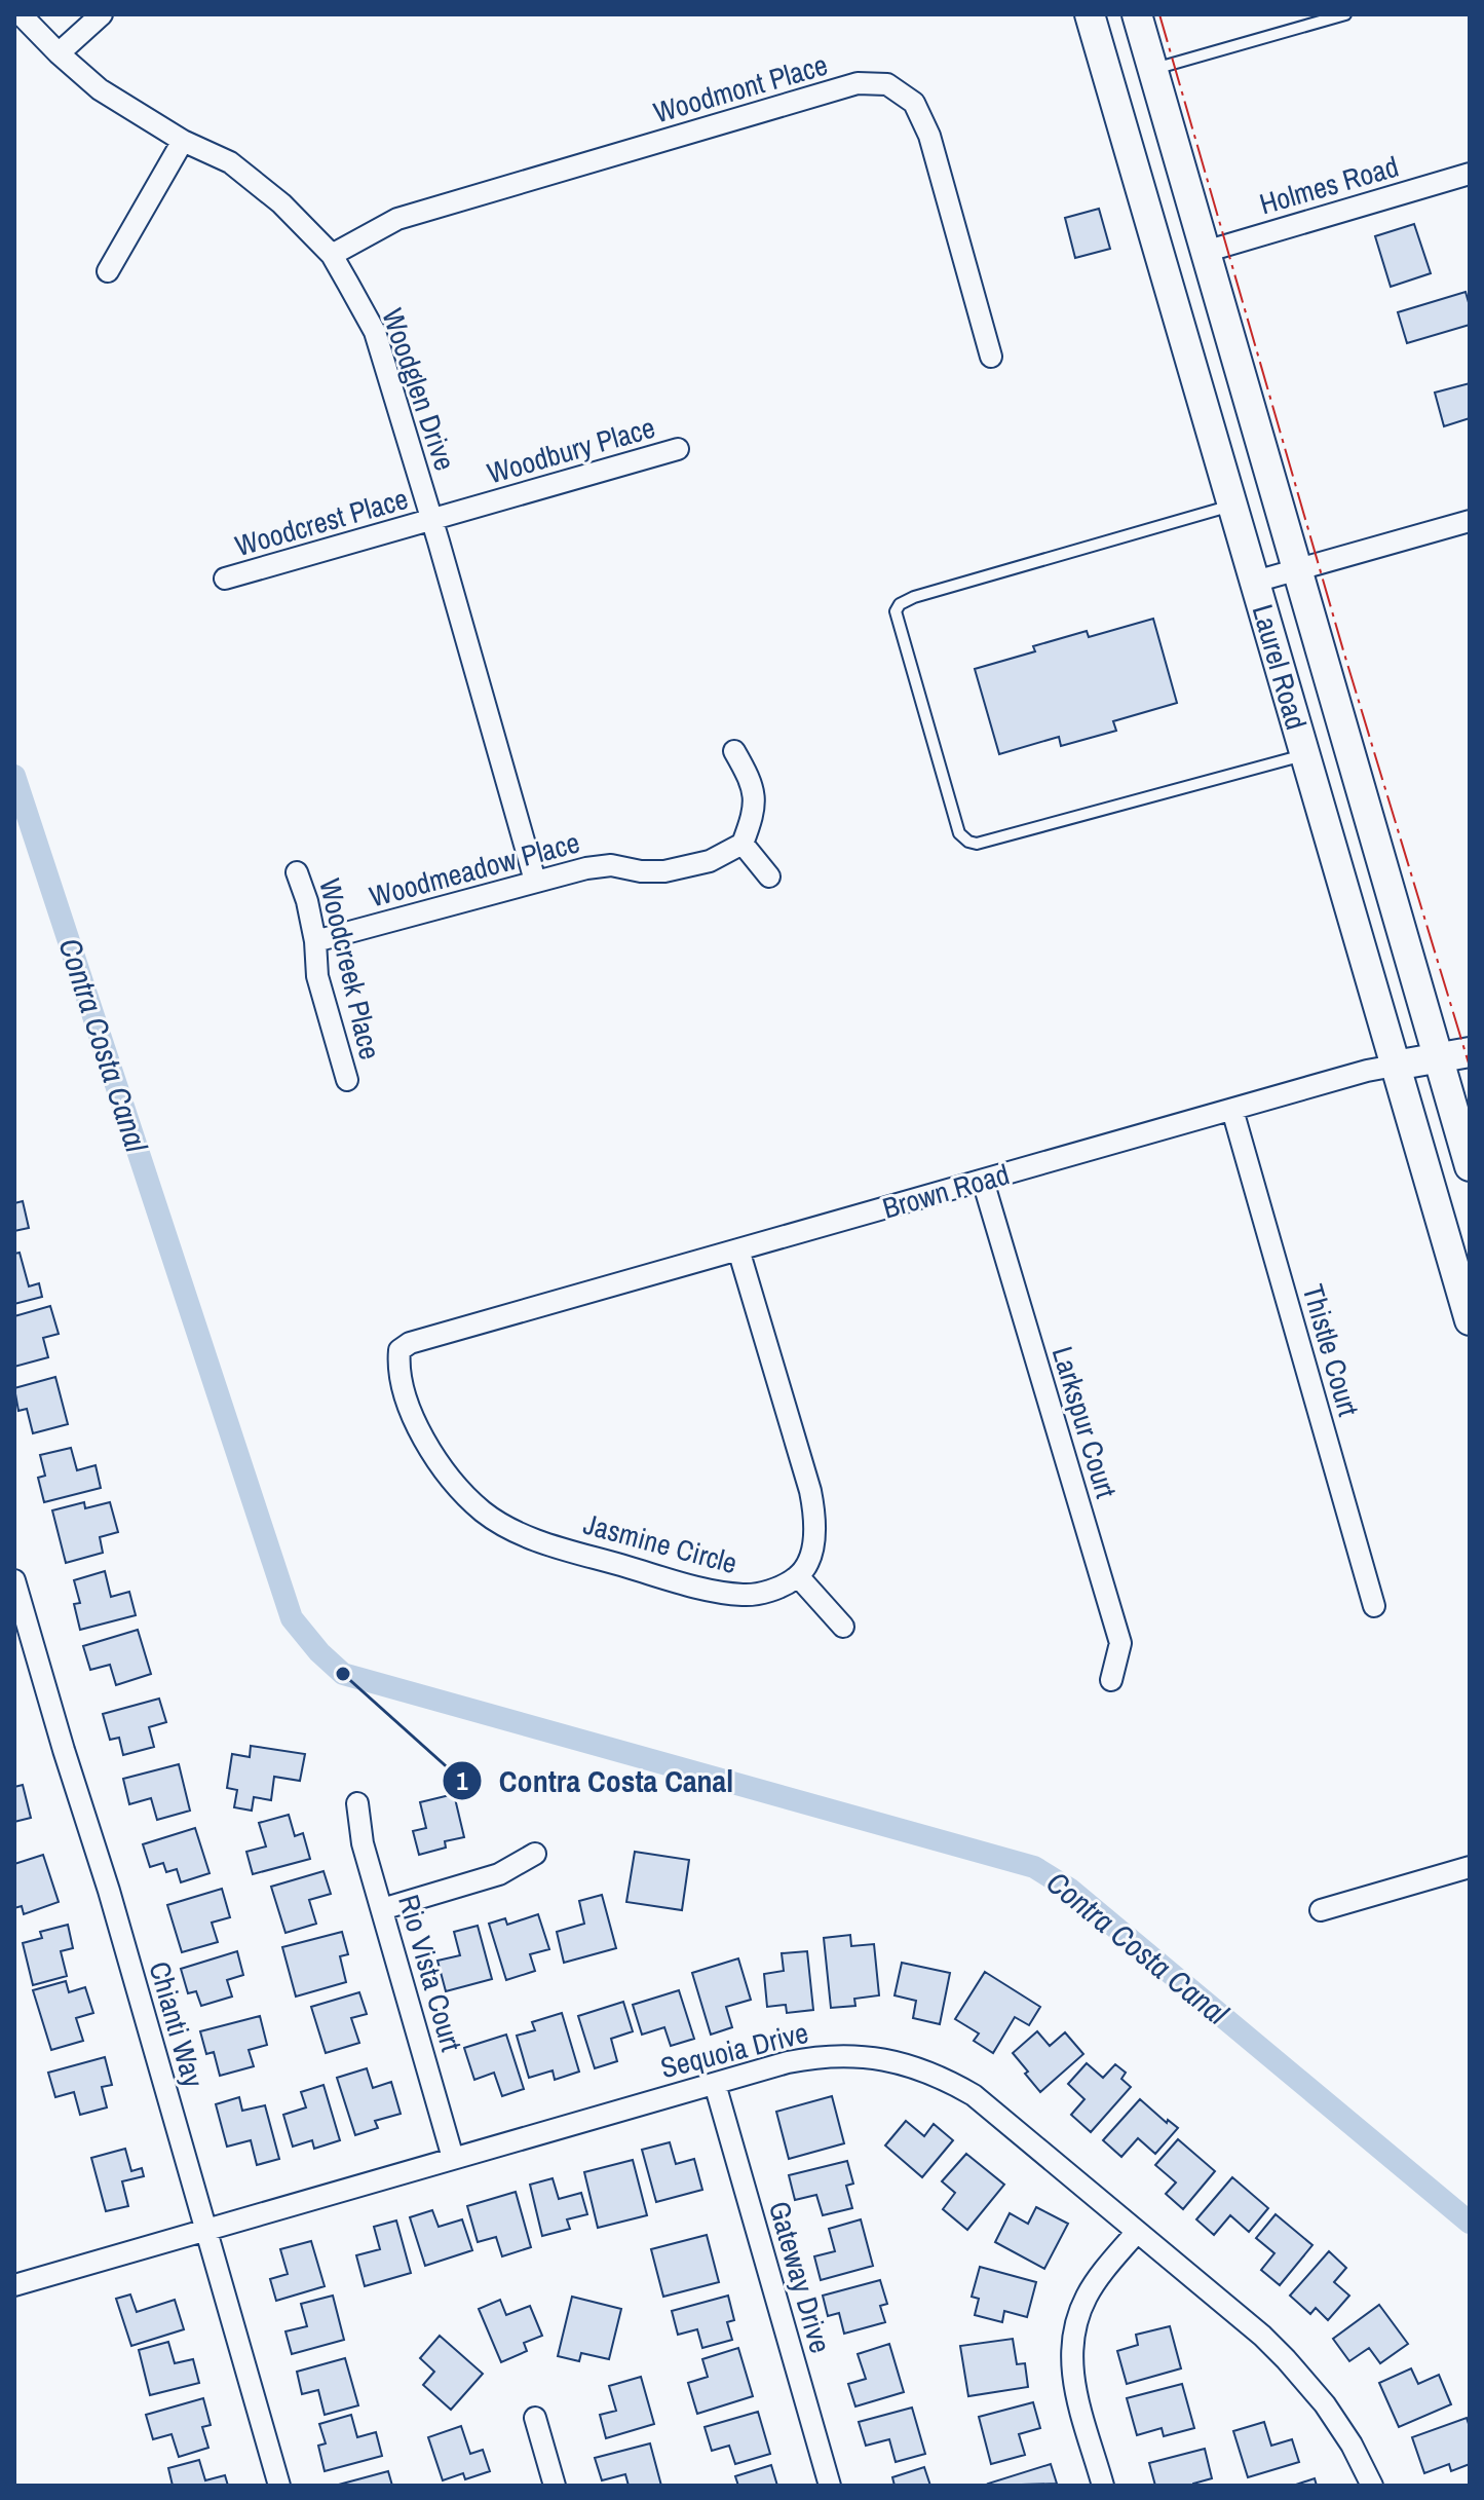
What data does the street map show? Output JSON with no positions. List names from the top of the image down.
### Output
{
  "streets": {
    "main road": ["Laurel Road", "Brown Road"],
    "street": [
      "Woodmont Place",
      "Holmes Road",
      "Woodglen Drive",
      "Woodbury Place",
      "Woodcrest Place",
      "Woodmeadow Place",
      "Woodcreek Place",
      "Thistle Court",
      "Larkspur Court",
      "Jasmine Circle",
      "Rio Vista Court",
      "Chianti Way",
      "Sequoia Drive",
      "Gateway Drive"
    ]
  },
  "crossings": [
    ["Woodmont Place", "Woodglen Drive"],
    ["Holmes Road", "Laurel Road"],
    ["Woodglen Drive", "Woodbury Place"],
    ["Woodglen Drive", "Woodcrest Place"],
    ["Woodglen Drive", "Woodmeadow Place"],
    ["Woodbury Place", "Woodcrest Place"],
    ["Laurel Road", "Brown Road"],
    ["Woodmeadow Place", "Woodcreek Place"],
    ["Brown Road", "Thistle Court"],
    ["Brown Road", "Larkspur Court"],
    ["Brown Road", "Jasmine Circle"],
    ["Rio Vista Court", "Sequoia Drive"],
    ["Chianti Way", "Sequoia Drive"],
    ["Sequoia Drive", "Gateway Drive"]
  ],
  "water": ["Contra Costa Canal"],
  "places": ["Contra Costa Canal"]
}
